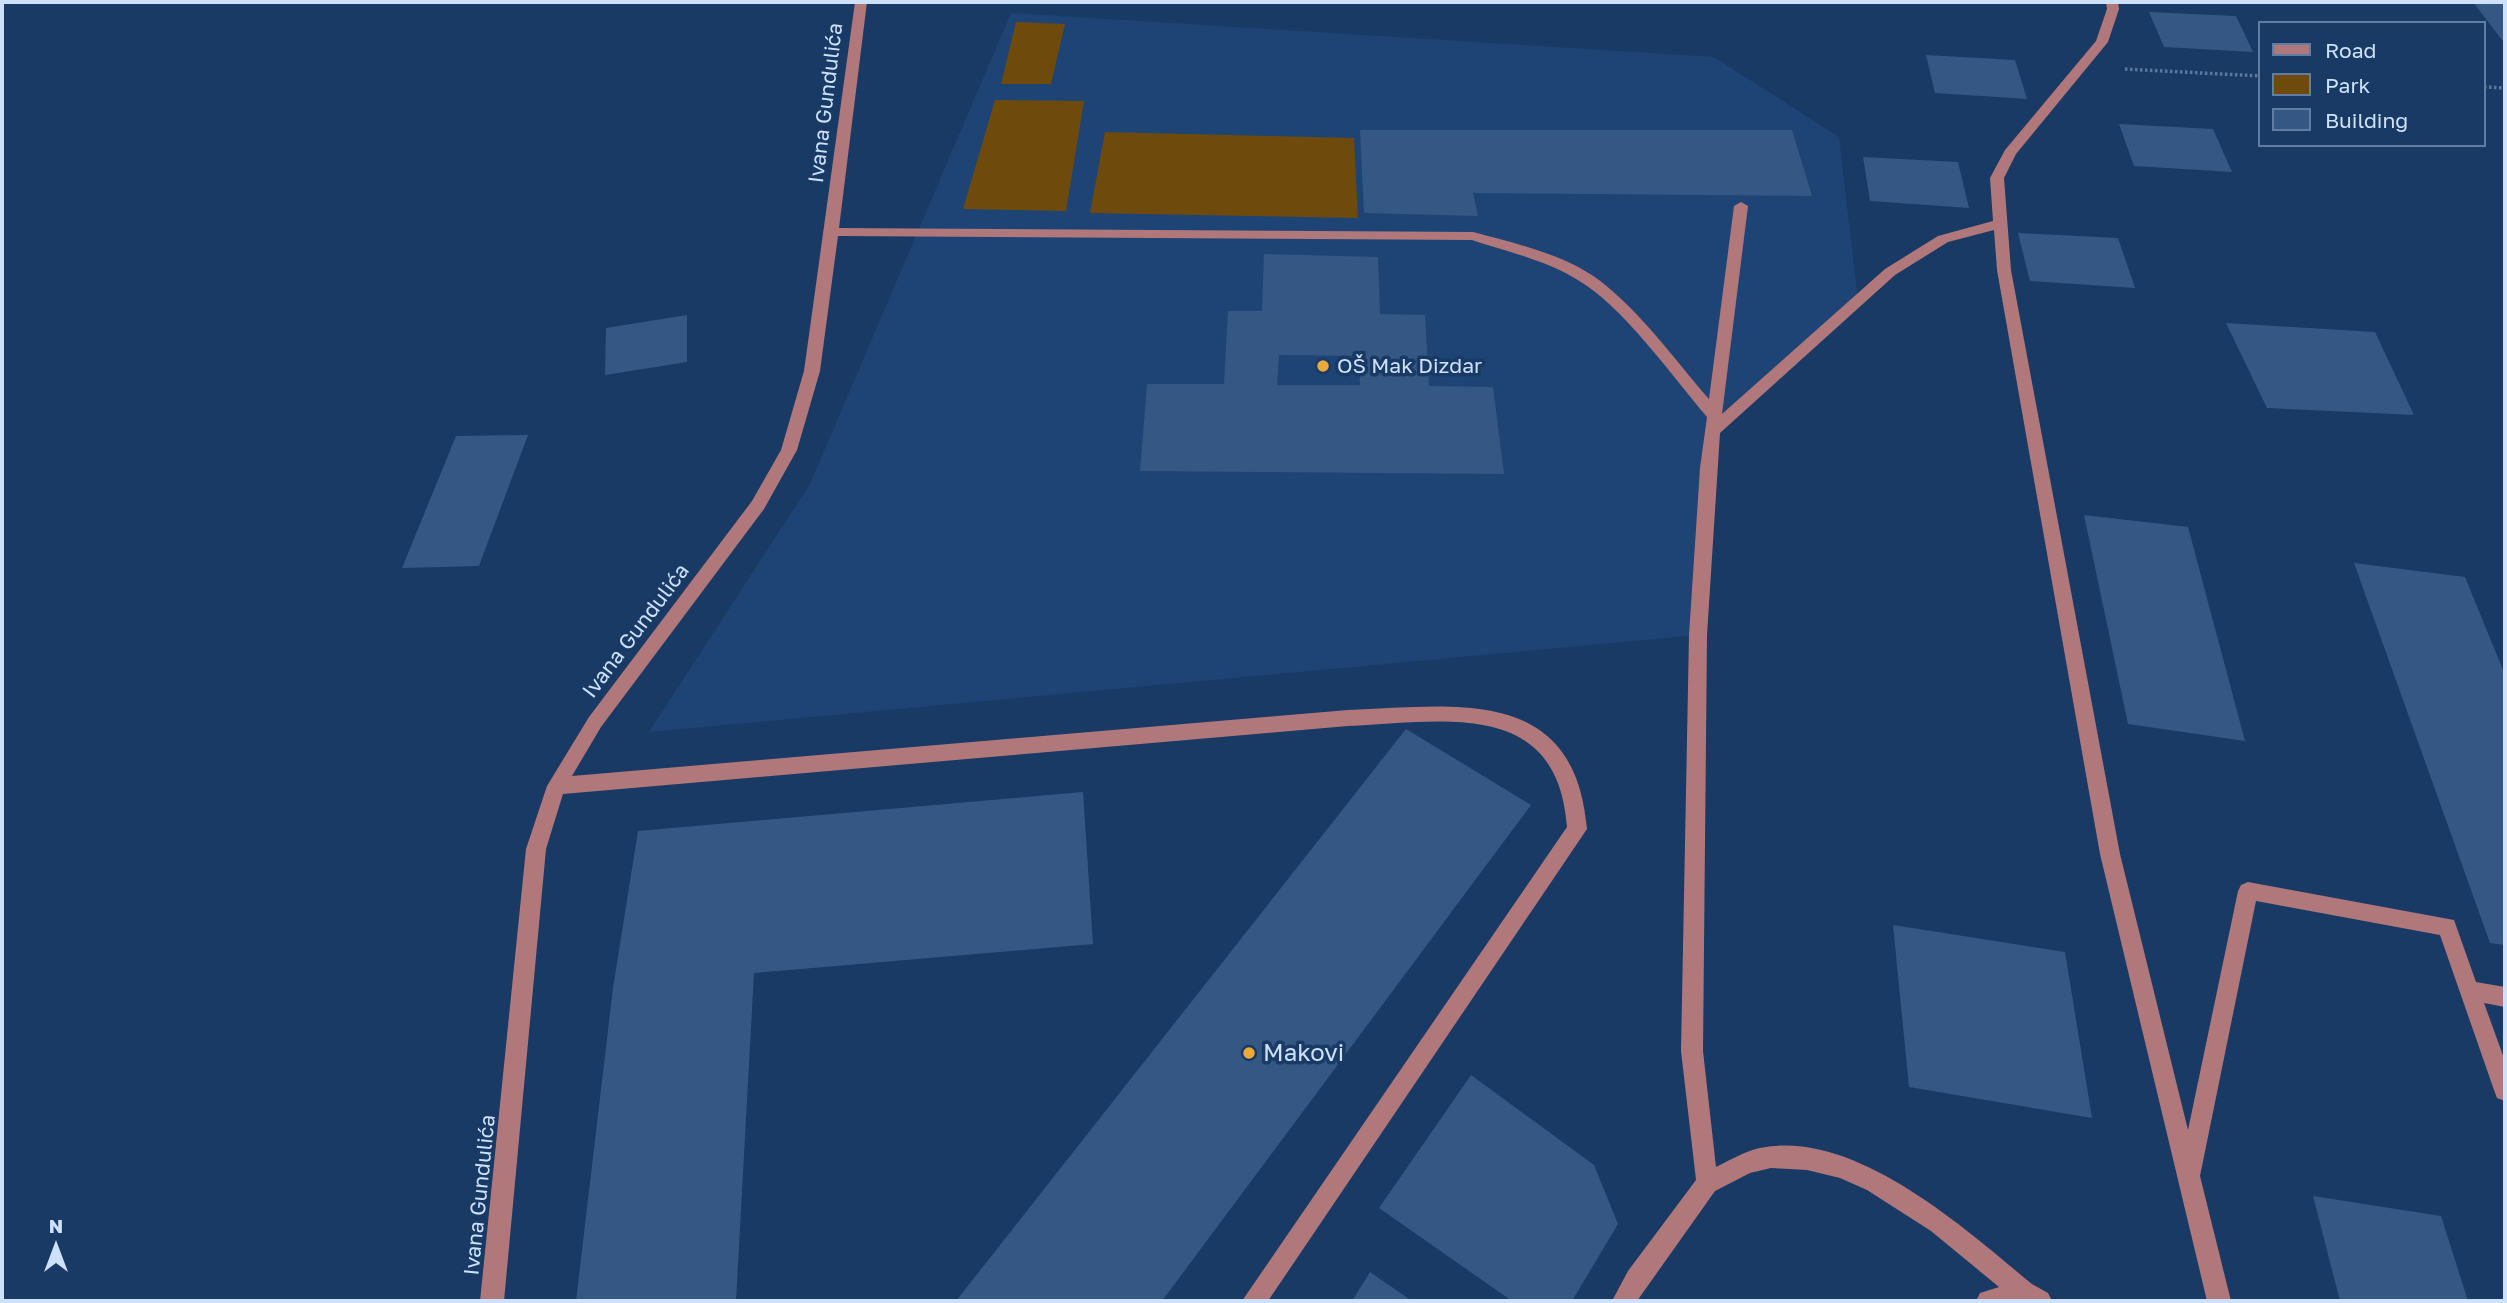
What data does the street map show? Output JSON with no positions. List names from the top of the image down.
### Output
{
  "streets": {
    "street": ["Ivana Gundulića"]
  },
  "places": ["OŠ Mak Dizdar", "Makovi"],
  "legend": ["Road", "Park", "Building"],
  "north": "top"
}
